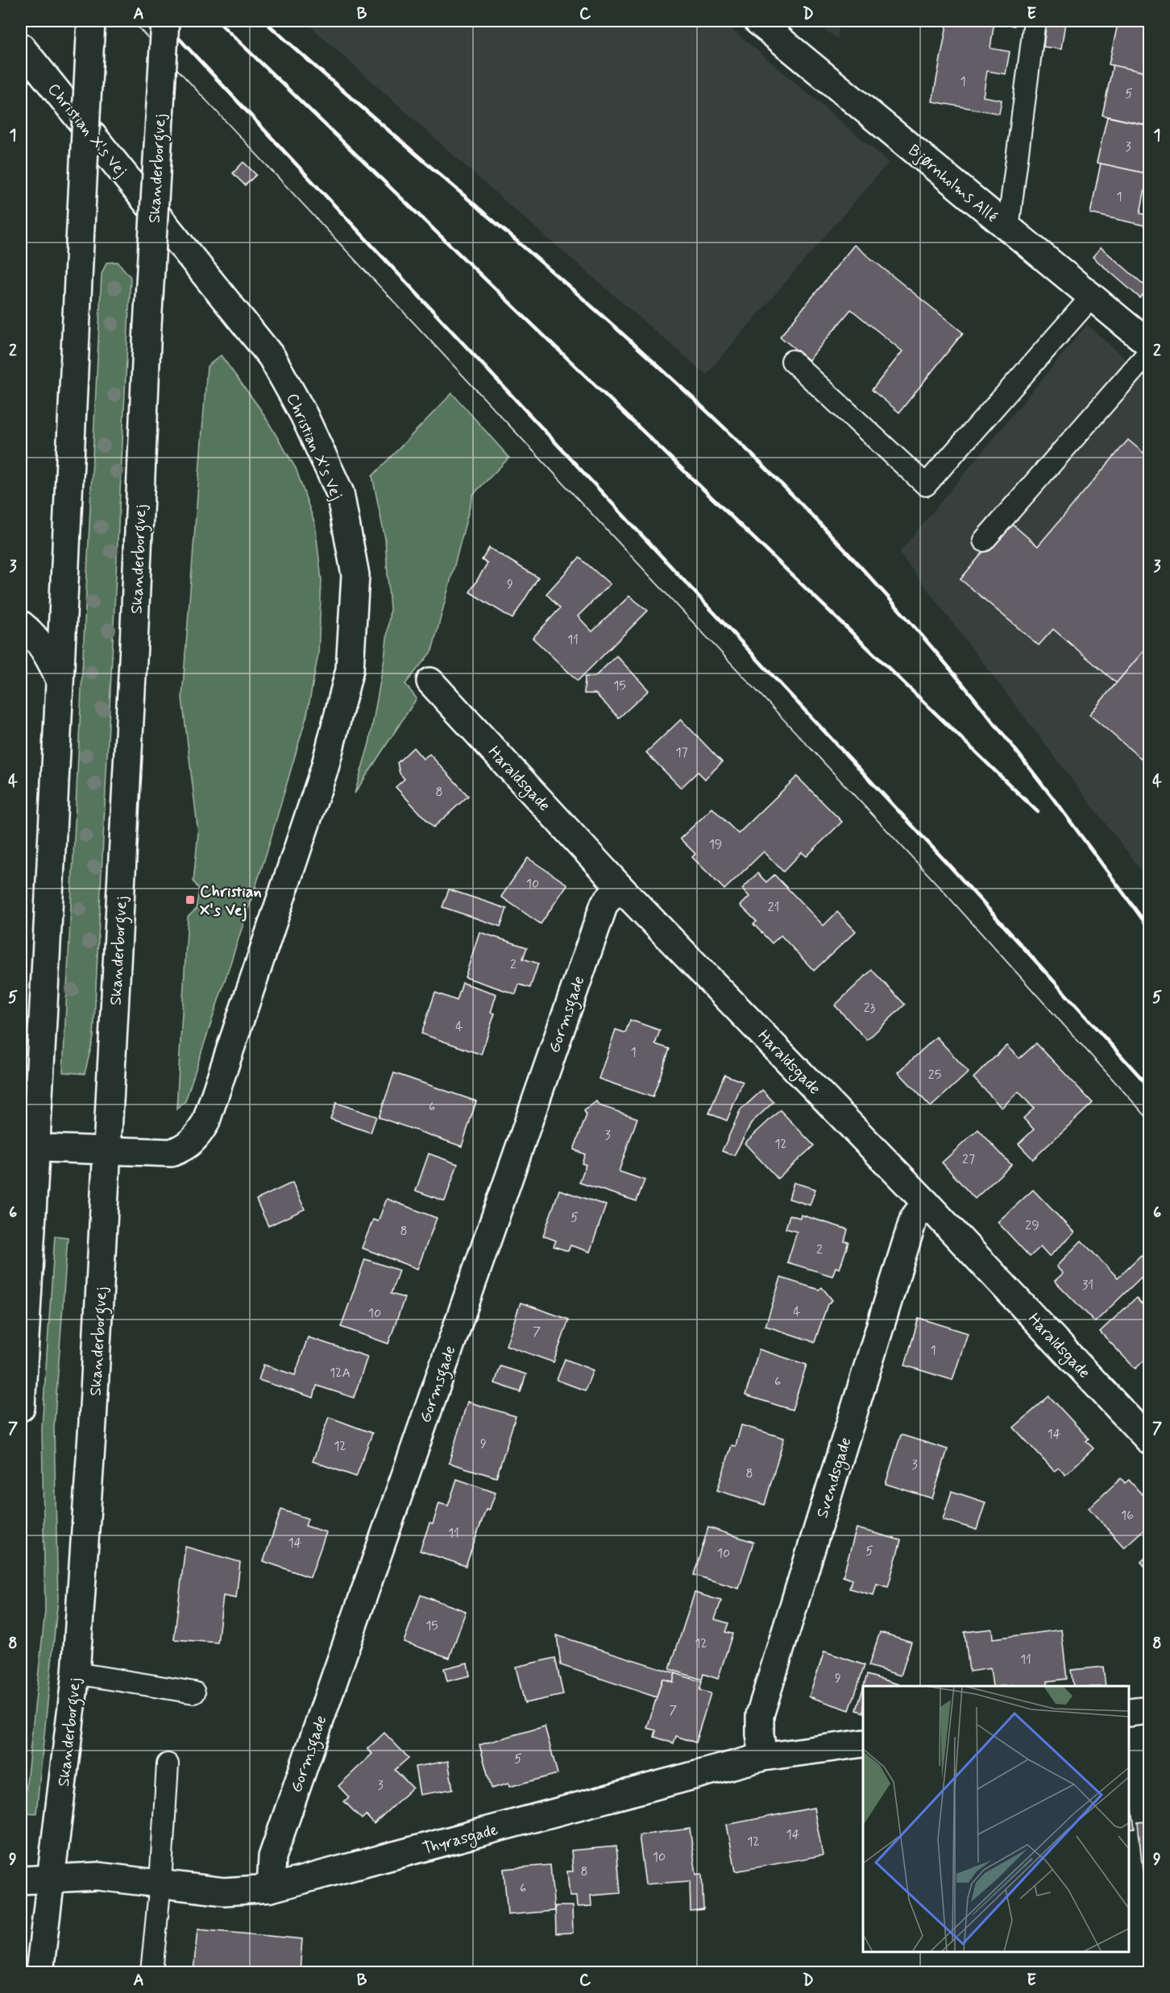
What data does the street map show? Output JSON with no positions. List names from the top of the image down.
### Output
{
  "streets": {
    "street": [
      "Christian X's Vej",
      "Skanderborgvej",
      "Bjørnholms Allé",
      "Haraldsgade",
      "Gormsgade",
      "Svendsgade",
      "Thyrasgade"
    ]
  },
  "crossings": [
    ["Christian X's Vej", "Skanderborgvej"],
    ["Skanderborgvej", "Thyrasgade"],
    ["Haraldsgade", "Gormsgade"],
    ["Haraldsgade", "Svendsgade"],
    ["Gormsgade", "Thyrasgade"],
    ["Svendsgade", "Thyrasgade"]
  ],
  "places": {
    "transit": ["Christian X's Vej"]
  },
  "house_numbers": [
    "1",
    "5",
    "3",
    "1",
    "9",
    "11",
    "15",
    "17",
    "8",
    "19",
    "10",
    "21",
    "2",
    "23",
    "4",
    "1",
    "25",
    "6",
    "3",
    "12",
    "27",
    "5",
    "29",
    "8",
    "2",
    "31",
    "4",
    "10",
    "7",
    "1",
    "12A",
    "6",
    "14",
    "9",
    "12",
    "3",
    "8",
    "16",
    "11",
    "14",
    "5",
    "10",
    "15",
    "12",
    "11",
    "9",
    "7",
    "5",
    "3",
    "14",
    "12",
    "10",
    "8",
    "6"
  ],
  "grid": {
    "columns": [
      "A",
      "B",
      "C",
      "D",
      "E"
    ],
    "rows": [
      "1",
      "2",
      "3",
      "4",
      "5",
      "6",
      "7",
      "8",
      "9"
    ]
  }
}
